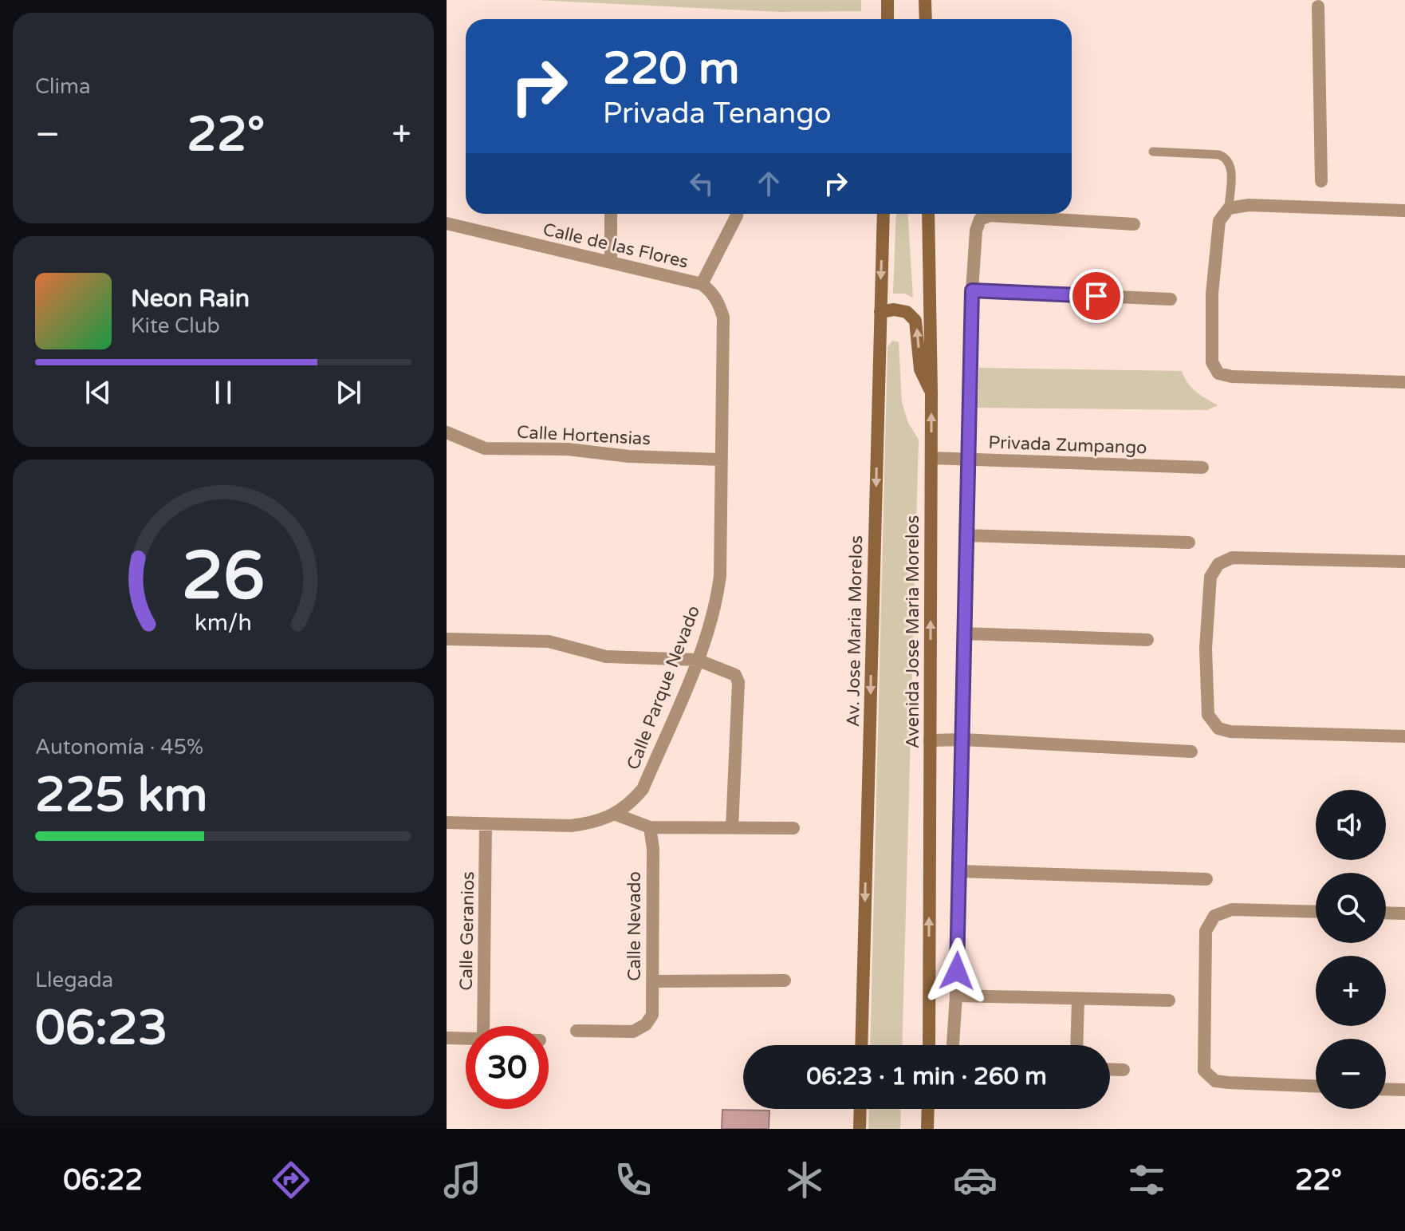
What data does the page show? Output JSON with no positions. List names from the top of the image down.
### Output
{
  "streets": {
    "main road": ["Av. Jose Maria Morelos", "Avenida Jose Maria Morelos"],
    "street": [
      "Calle de las Flores",
      "Calle Hortensias",
      "Privada Zumpango",
      "Calle Parque Nevado",
      "Calle Nevado",
      "Calle Geranios"
    ]
  },
  "crossings": [
    ["Calle de las Flores", "Calle Parque Nevado"],
    ["Calle Hortensias", "Calle Parque Nevado"],
    ["Privada Zumpango", "Avenida Jose Maria Morelos"],
    ["Calle Parque Nevado", "Calle Geranios"]
  ],
  "one_way": ["Av. Jose Maria Morelos", "Avenida Jose Maria Morelos"],
  "page": {
    "tile": [
      "Clima",
      ["Autonomía · 45%", "225 km"],
      ["Llegada", "06:23"]
    ],
    "turn": ["220 m", "Privada Tenango"],
    "heat": ["−", "22°", "+"],
    "song": ["Neon Rain", "Kite Club"],
    "map_buttons": ["+", "−"],
    "limit": "30",
    "trip": "06:23 · 1 min · 260 m",
    "tabs": ["06:22", "22°"],
    "gauge": ["26", "km/h"]
  }
}
